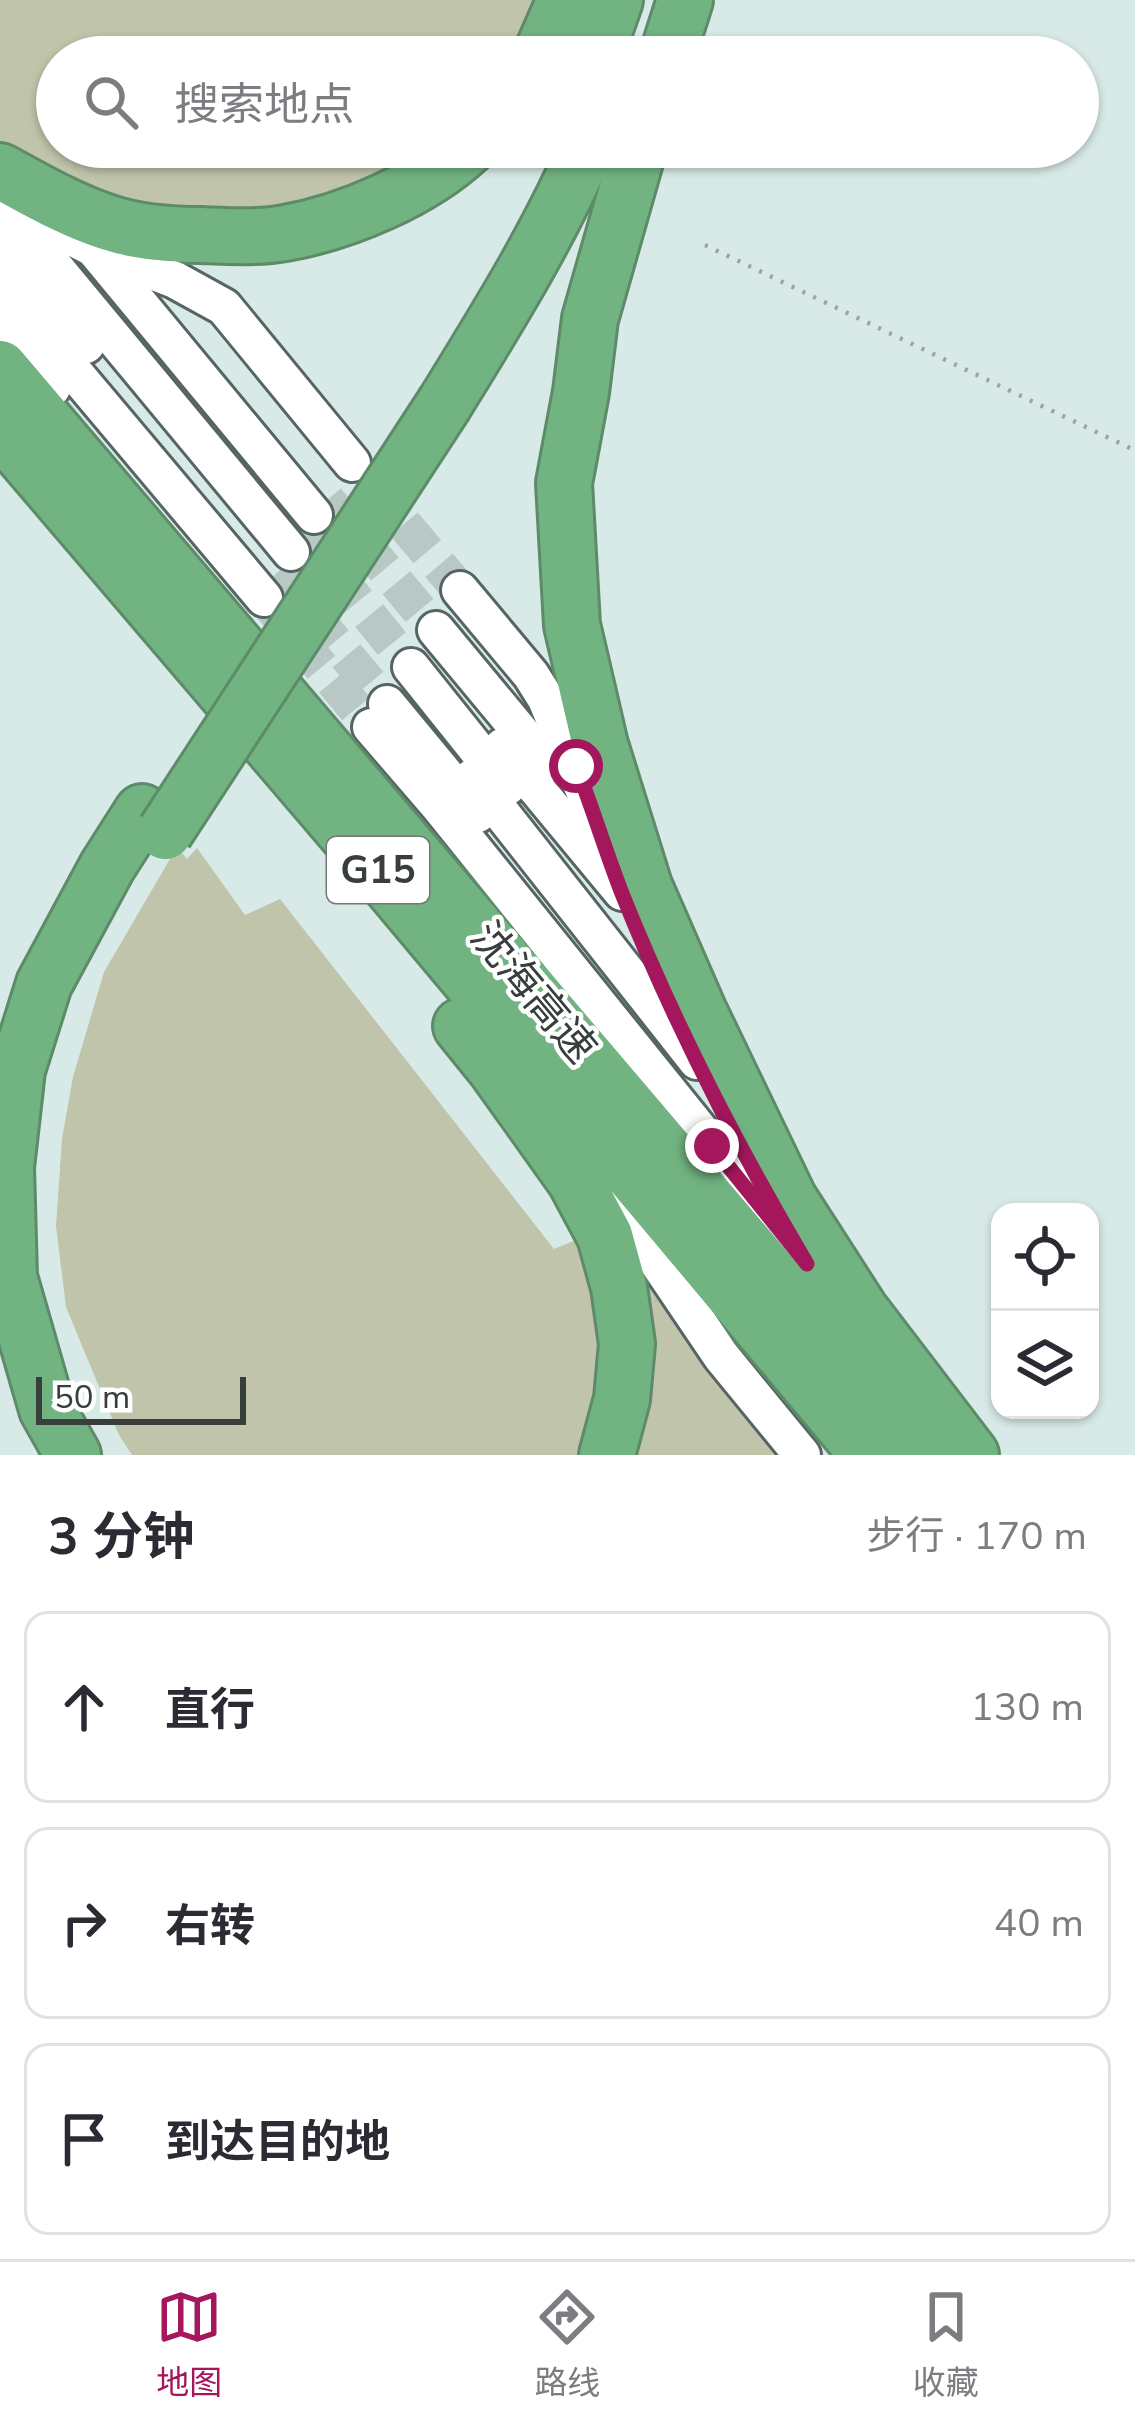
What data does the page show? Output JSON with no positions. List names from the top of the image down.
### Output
{
  "streets": {
    "highway": ["G15", "沈海高速"]
  },
  "scale_bar": "50 m",
  "page": {
    "search": "搜索地点",
    "scale": "50 m",
    "heading": ["3 分钟", "步行 · 170 m"],
    "list": [
      ["直行", "130 m"],
      ["右转", "40 m"],
      "到达目的地"
    ],
    "nav": ["地图", "路线", "收藏"]
  }
}
